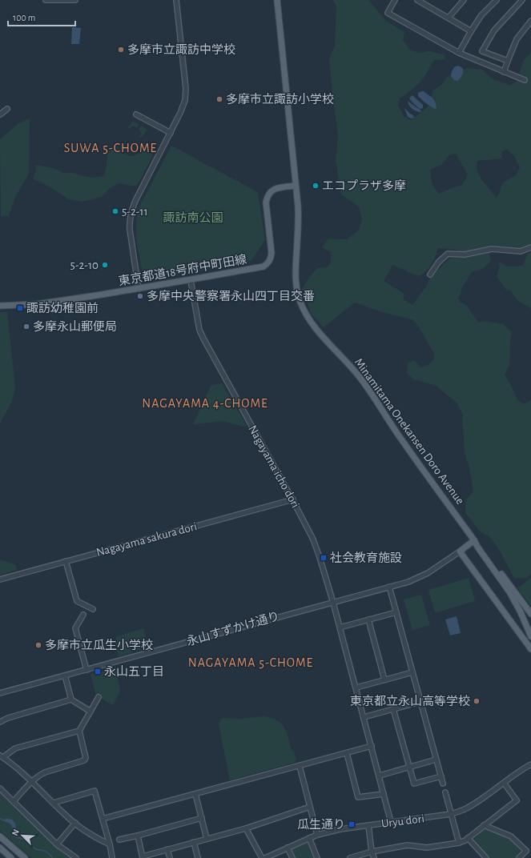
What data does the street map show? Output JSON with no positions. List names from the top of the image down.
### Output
{
  "streets": {
    "main road": ["東京都道18号府中町田線", "Minamitama Onekansen Doro Avenue"],
    "street": [
      "Nagayama icho dori",
      "Nagayama sakura dori",
      "永山すずかけ通り",
      "Uryu dori"
    ]
  },
  "crossings": [
    ["東京都道18号府中町田線", "Minamitama Onekansen Doro Avenue"],
    ["東京都道18号府中町田線", "Nagayama icho dori"],
    ["Nagayama icho dori", "Nagayama sakura dori"],
    ["Nagayama icho dori", "永山すずかけ通り"],
    ["Nagayama icho dori", "Uryu dori"]
  ],
  "districts": ["SUWA 5-CHOME", "NAGAYAMA 4-CHOME", "NAGAYAMA 5-CHOME"],
  "parks": ["諏訪南公園"],
  "places": {
    "other": [
      "多摩市立諏訪中学校",
      "多摩市立諏訪小学校",
      "エコプラザ多摩",
      "5-2-11",
      "5-2-10",
      "多摩中央警察署永山四丁目交番",
      "多摩永山郵便局",
      "多摩市立瓜生小学校",
      "東京都立永山高等学校"
    ],
    "transit": [
      "諏訪幼稚園前",
      "社会教育施設",
      "永山五丁目",
      "瓜生通り"
    ]
  },
  "scale_bar": "100 m",
  "north": "top left"
}
